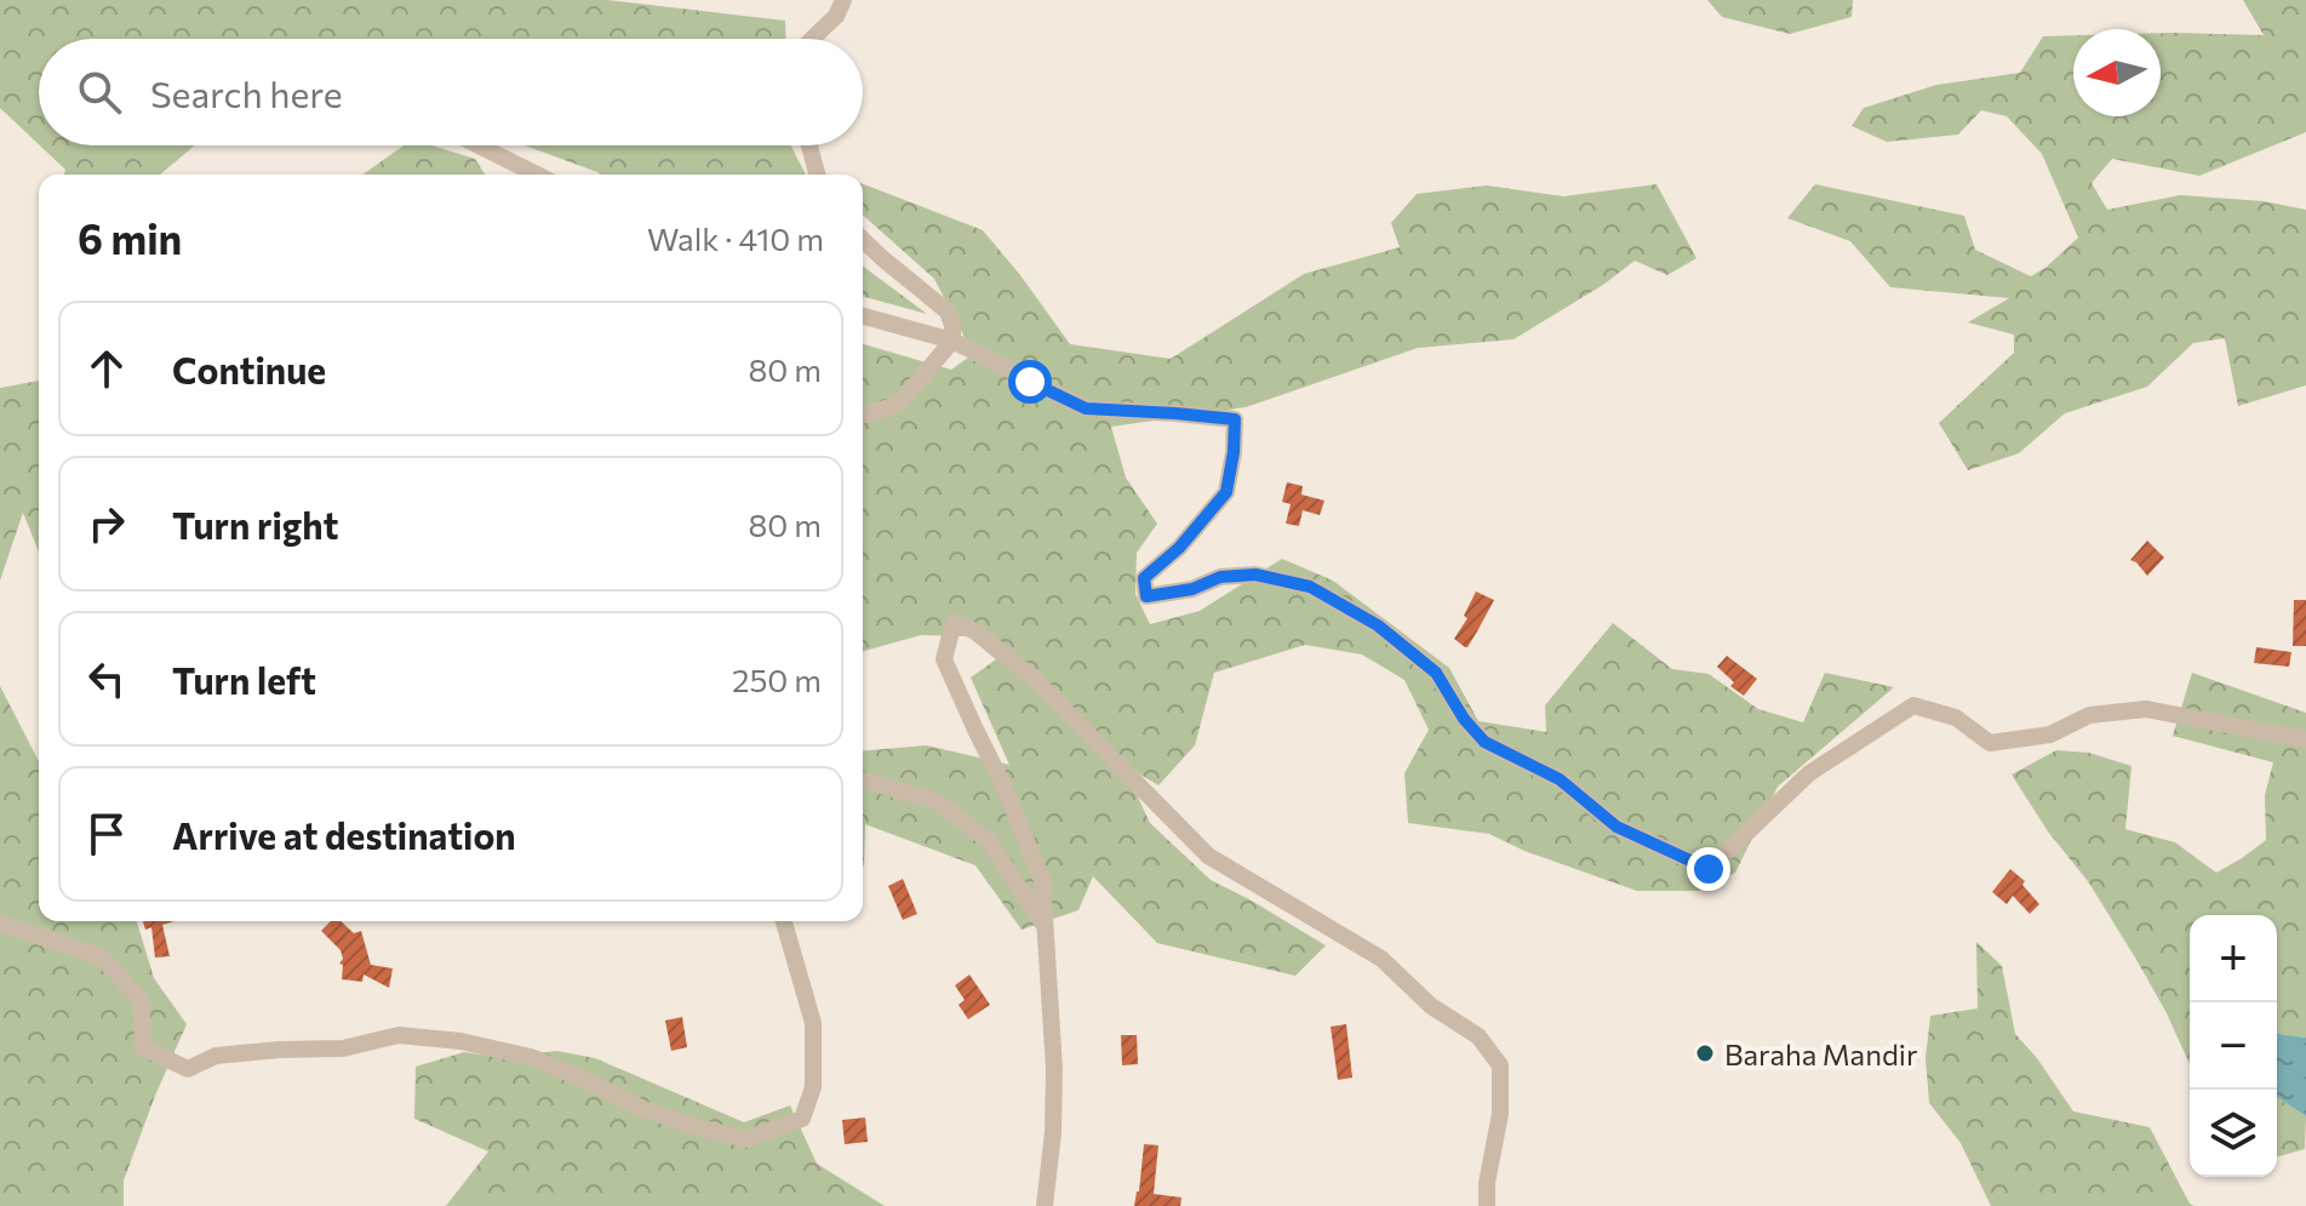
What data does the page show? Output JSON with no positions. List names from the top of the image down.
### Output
{
  "places": ["Baraha Mandir"],
  "north": "left",
  "page": {
    "search": "Search here",
    "heading": ["6 min", "Walk · 410 m"],
    "list": [
      ["Continue", "80 m"],
      ["Turn right", "80 m"],
      ["Turn left", "250 m"],
      "Arrive at destination"
    ],
    "map_buttons": ["+", "−"]
  }
}
